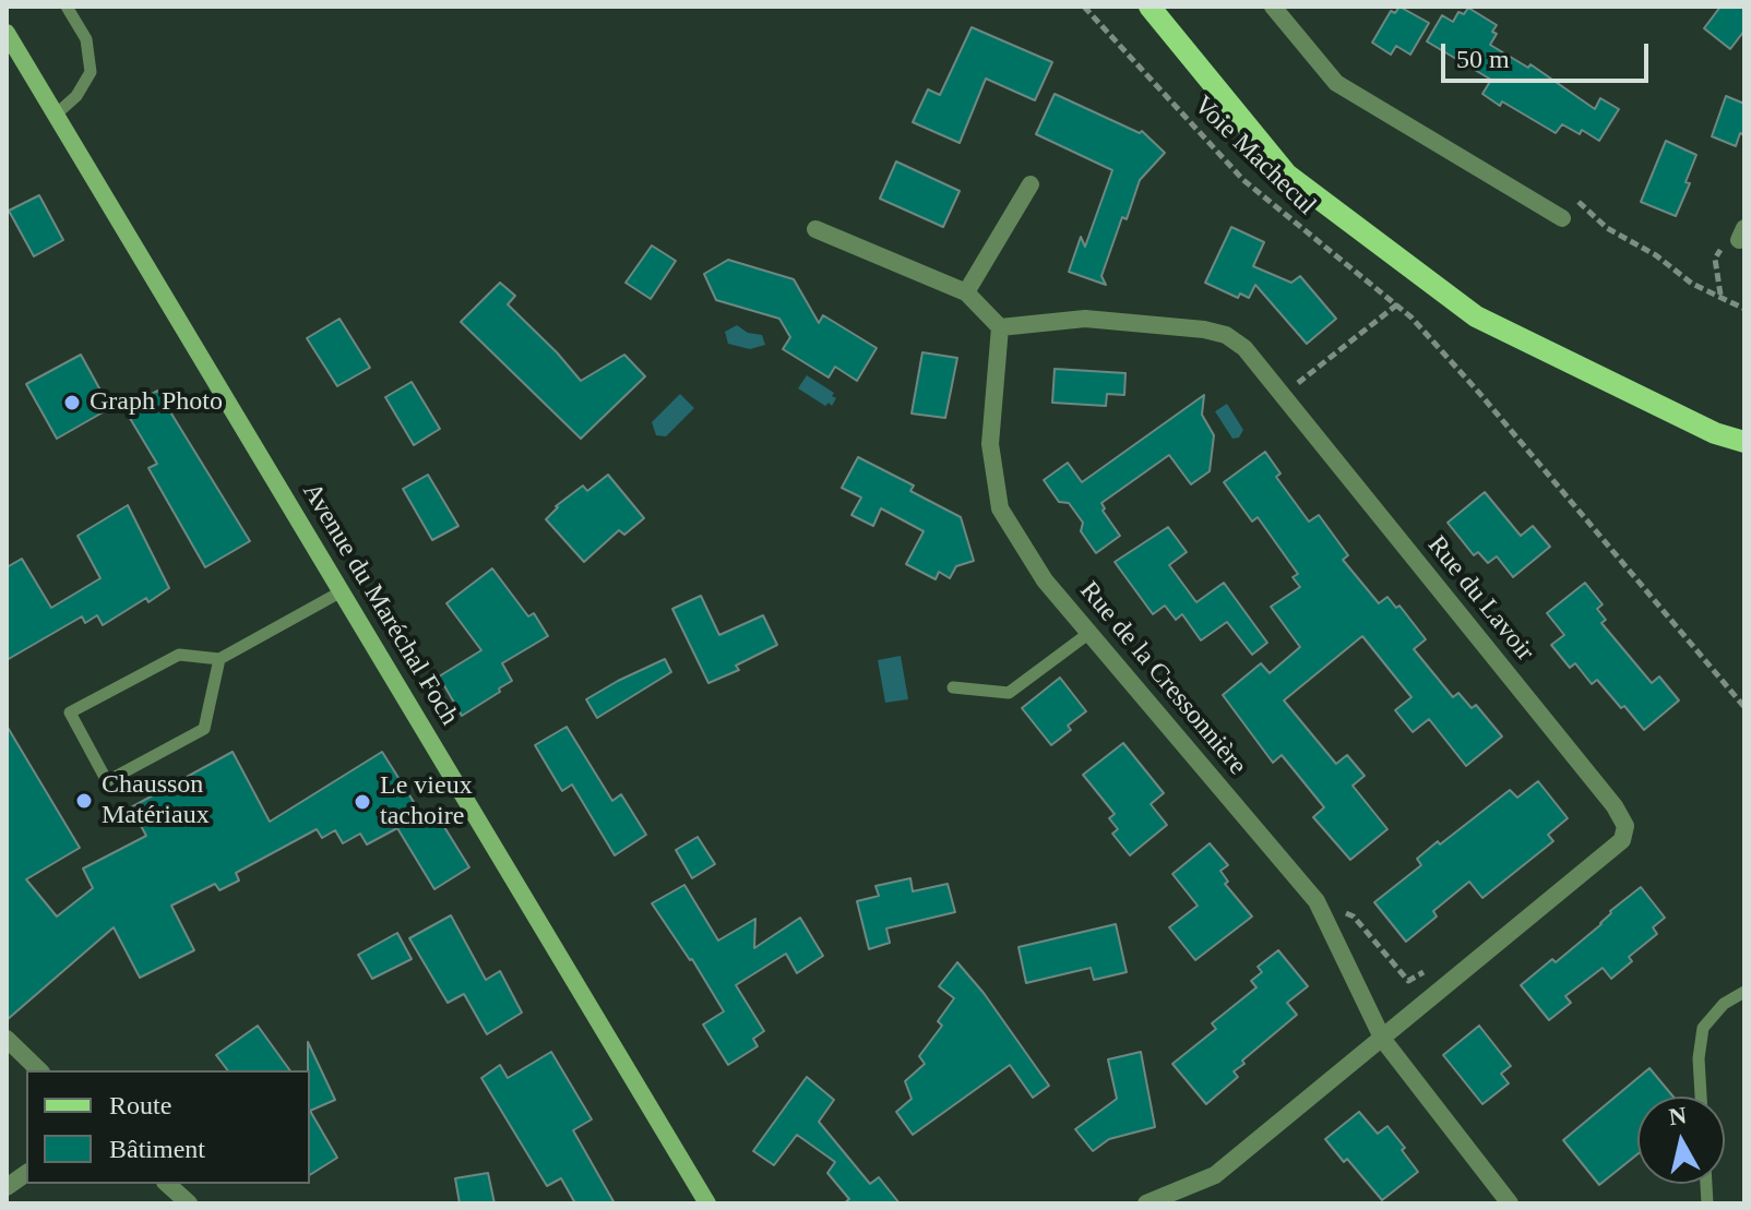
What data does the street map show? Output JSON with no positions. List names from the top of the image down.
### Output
{
  "streets": {
    "main road": ["Avenue du Maréchal Foch"],
    "street": ["Rue du Lavoir", "Rue de la Cressonnière"],
    "path": ["Voie Machecul"]
  },
  "crossings": [
    ["Rue du Lavoir", "Rue de la Cressonnière"]
  ],
  "places": ["Graph Photo", "Chausson Matériaux", "Le vieux tachoire"],
  "legend": ["Route", "Bâtiment"],
  "scale_bar": "50 m",
  "north": "top"
}
